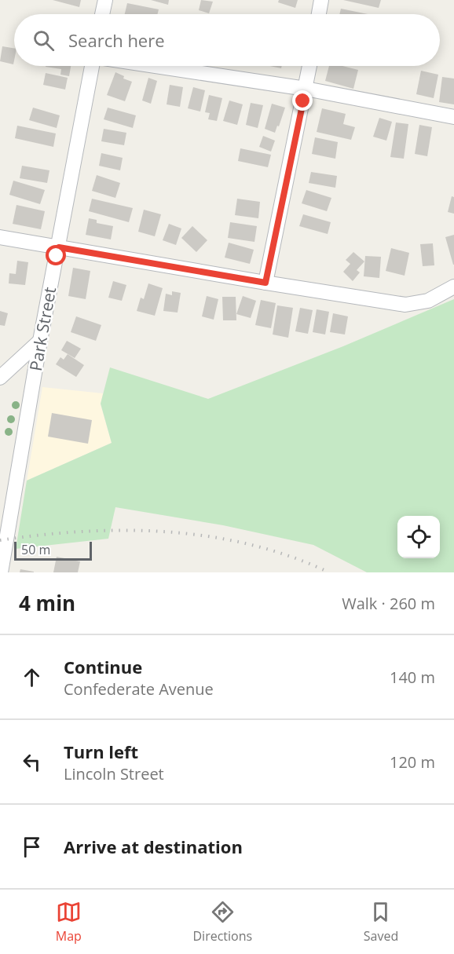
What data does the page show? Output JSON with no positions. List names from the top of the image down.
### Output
{
  "streets": {
    "street": ["Park Street"]
  },
  "scale_bar": "50 m",
  "page": {
    "search": "Search here",
    "scale": "50 m",
    "heading": ["4 min", "Walk · 260 m"],
    "list": [
      ["Continue", "Confederate Avenue", "140 m"],
      ["Turn left", "Lincoln Street", "120 m"],
      "Arrive at destination"
    ],
    "nav": ["Map", "Directions", "Saved"]
  }
}
